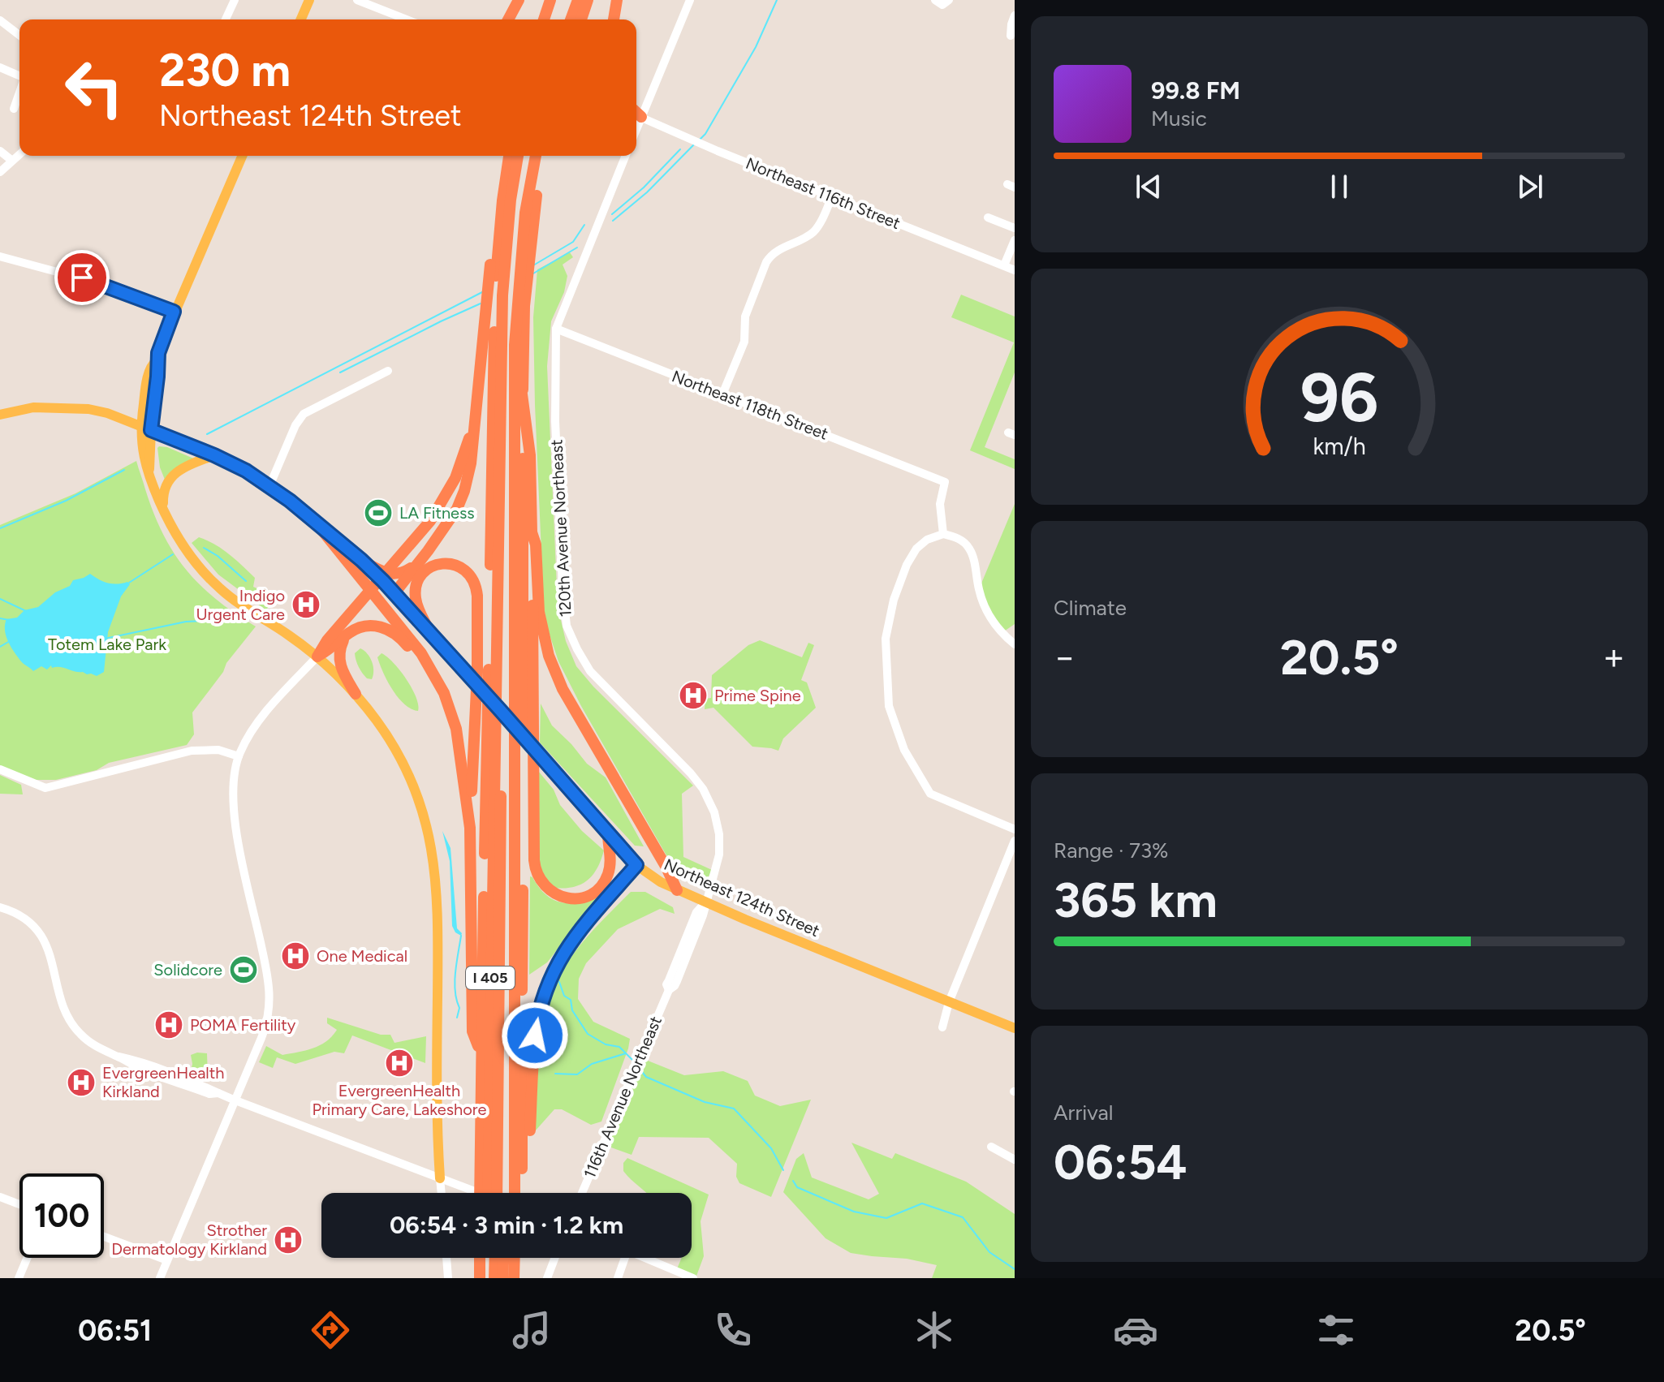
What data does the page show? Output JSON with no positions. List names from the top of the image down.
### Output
{
  "streets": {
    "highway": ["I 405"],
    "main road": ["Northeast 124th Street"],
    "street": [
      "Northeast 116th Street",
      "Northeast 118th Street",
      "120th Avenue Northeast",
      "116th Avenue Northeast"
    ]
  },
  "crossings": [
    ["Northeast 118th Street", "120th Avenue Northeast"],
    ["120th Avenue Northeast", "Northeast 124th Street"],
    ["120th Avenue Northeast", "116th Avenue Northeast"],
    ["Northeast 124th Street", "116th Avenue Northeast"]
  ],
  "parks": ["Totem Lake Park"],
  "places": {
    "sports": ["LA Fitness", "Solidcore"],
    "hospital": [
      "Indigo Urgent Care",
      "Prime Spine",
      "One Medical",
      "POMA Fertility",
      "EvergreenHealth Primary Care, Lakeshore",
      "EvergreenHealth Kirkland",
      "Strother Dermatology Kirkland"
    ]
  },
  "page": {
    "turn": ["230 m", "Northeast 124th Street"],
    "song": ["99.8 FM", "Music"],
    "tile": [
      "Climate",
      ["Range · 73%", "365 km"],
      ["Arrival", "06:54"]
    ],
    "heat": ["−", "20.5°", "+"],
    "limit": "100",
    "trip": "06:54 · 3 min · 1.2 km",
    "tabs": ["06:51", "20.5°"],
    "gauge": ["96", "km/h"]
  }
}
